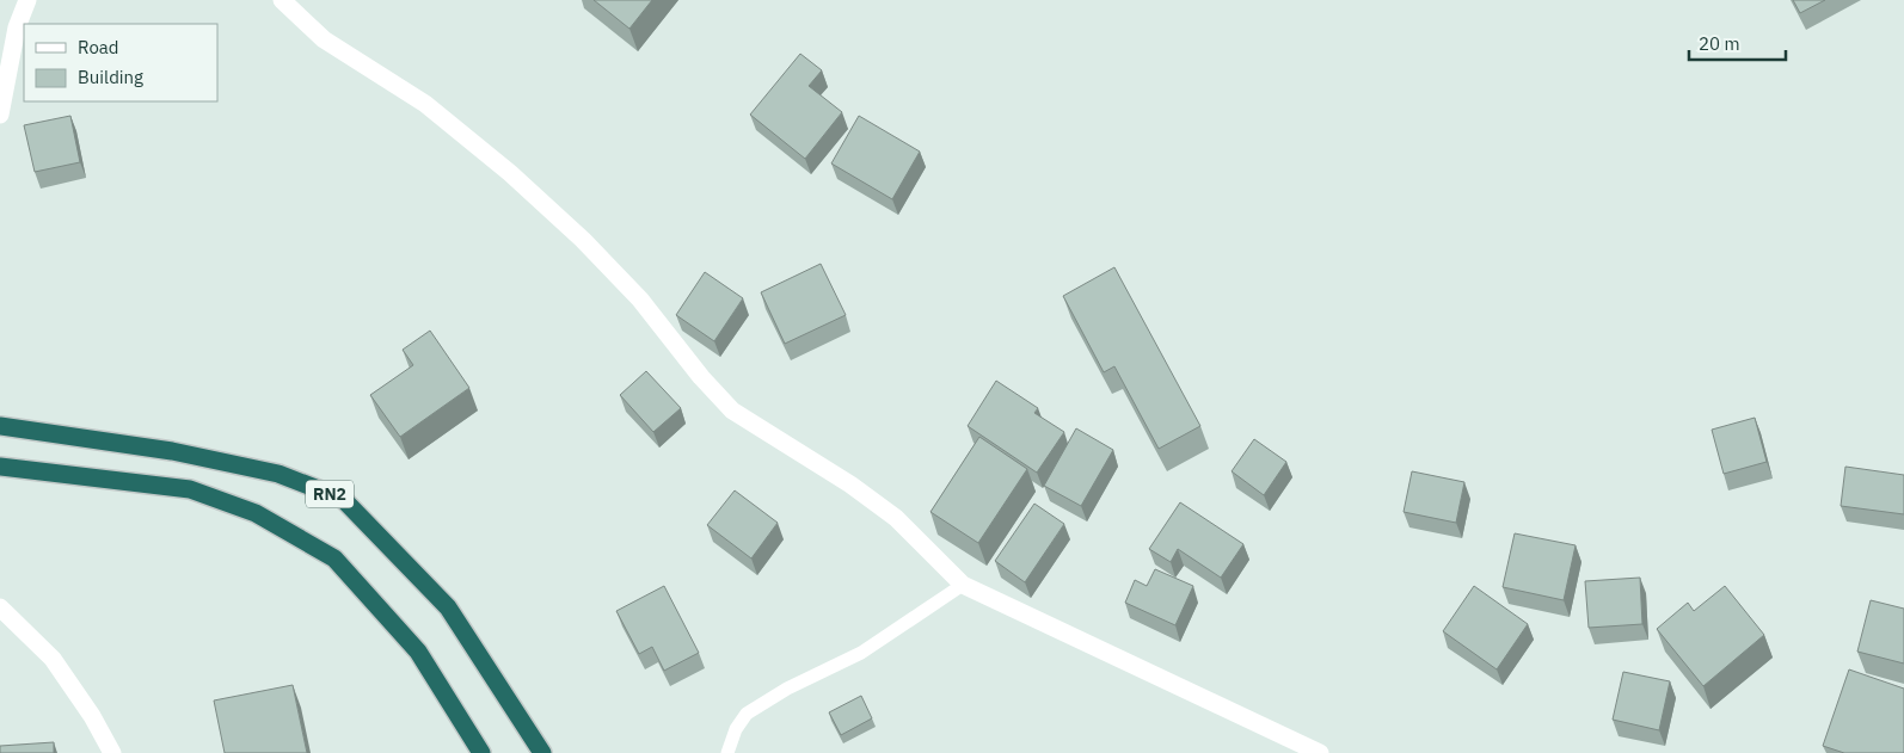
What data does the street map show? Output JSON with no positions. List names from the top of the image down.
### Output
{
  "streets": {
    "highway": ["RN2"]
  },
  "legend": ["Road", "Building"],
  "scale_bar": "20 m"
}
